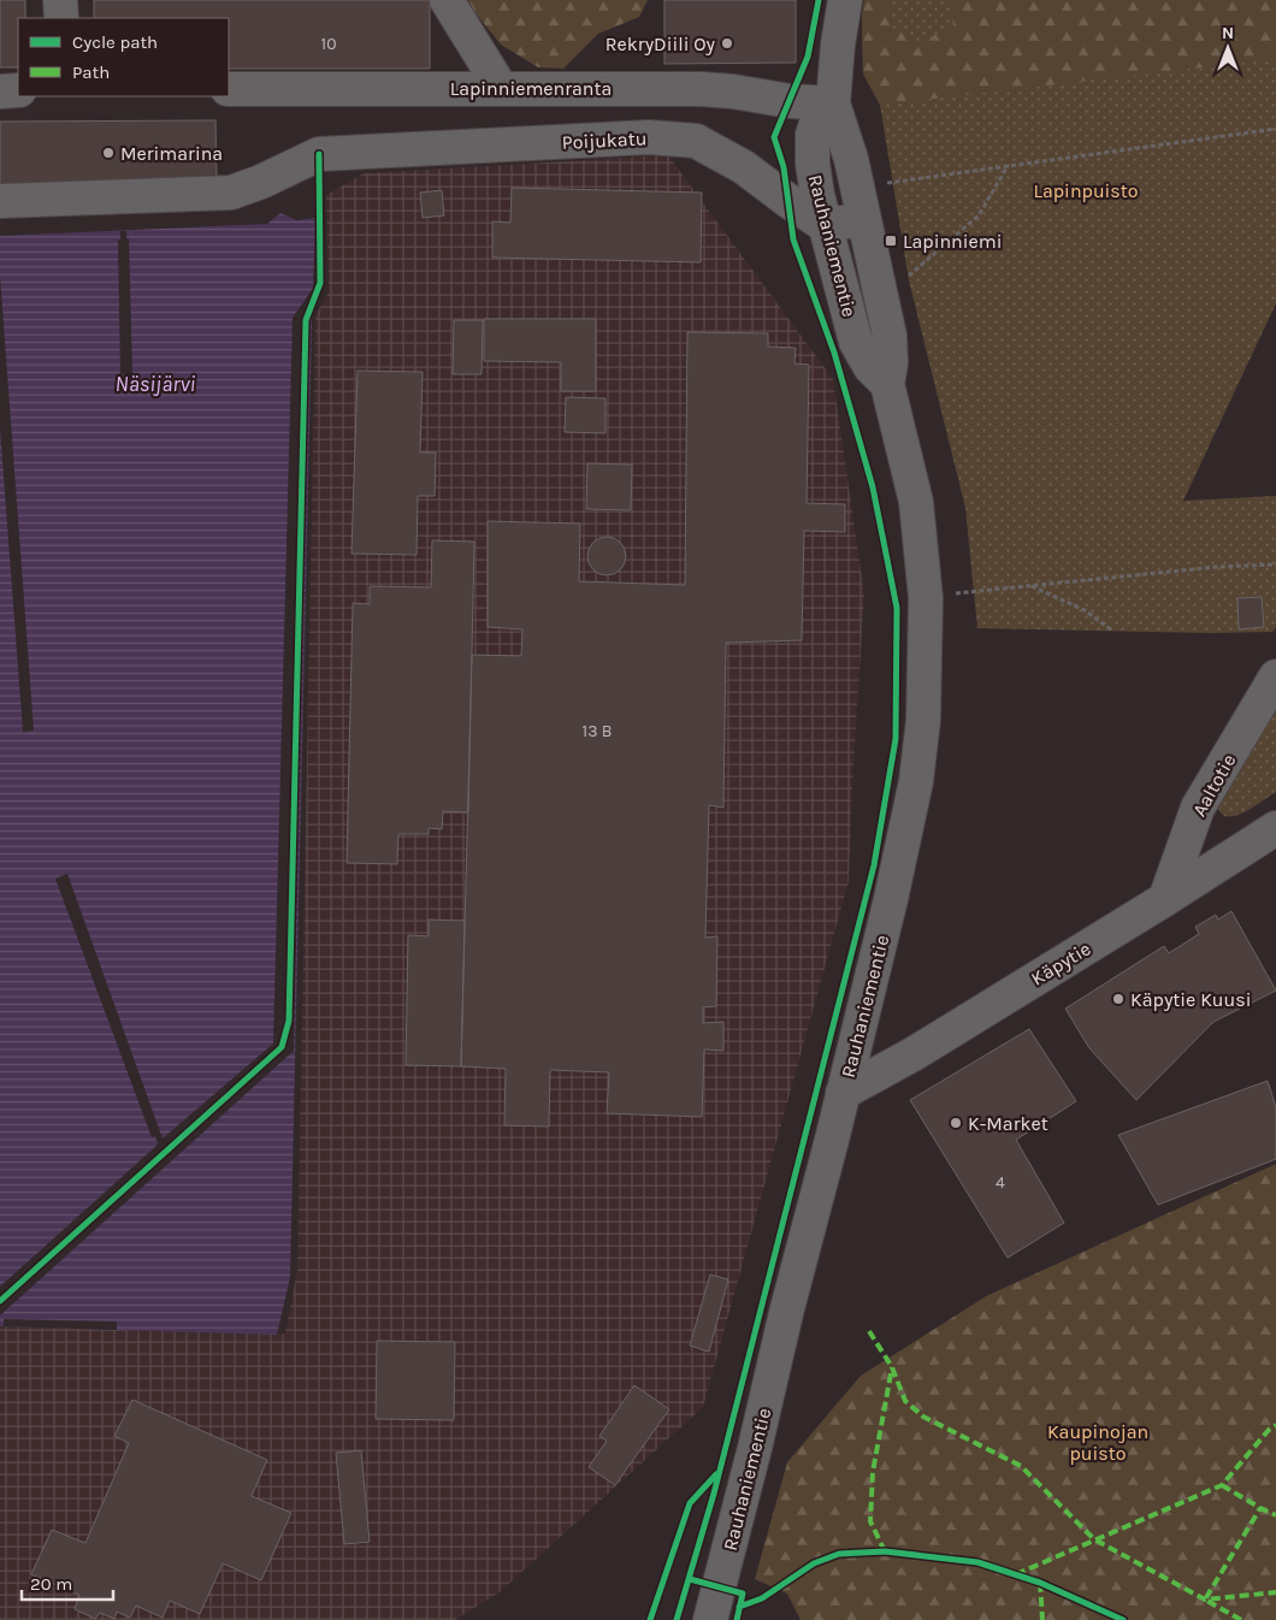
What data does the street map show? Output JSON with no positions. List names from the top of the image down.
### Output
{
  "streets": {
    "street": [
      "Lapinniemenranta",
      "Poijukatu",
      "Rauhaniementie",
      "Aaltotie",
      "Käpytie"
    ]
  },
  "crossings": [
    ["Lapinniemenranta", "Rauhaniementie"],
    ["Poijukatu", "Rauhaniementie"],
    ["Rauhaniementie", "Käpytie"],
    ["Aaltotie", "Käpytie"]
  ],
  "water": ["Näsijärvi"],
  "parks": ["Lapinpuisto", "Kaupinojan puisto"],
  "places": {
    "other": [
      "RekryDiili Oy",
      "Merimarina",
      "Käpytie Kuusi",
      "K-Market"
    ],
    "transit": ["Lapinniemi"]
  },
  "house_numbers": ["10", "13 B", "4"],
  "legend": ["Cycle path", "Path"],
  "scale_bar": "20 m",
  "north": "top"
}
